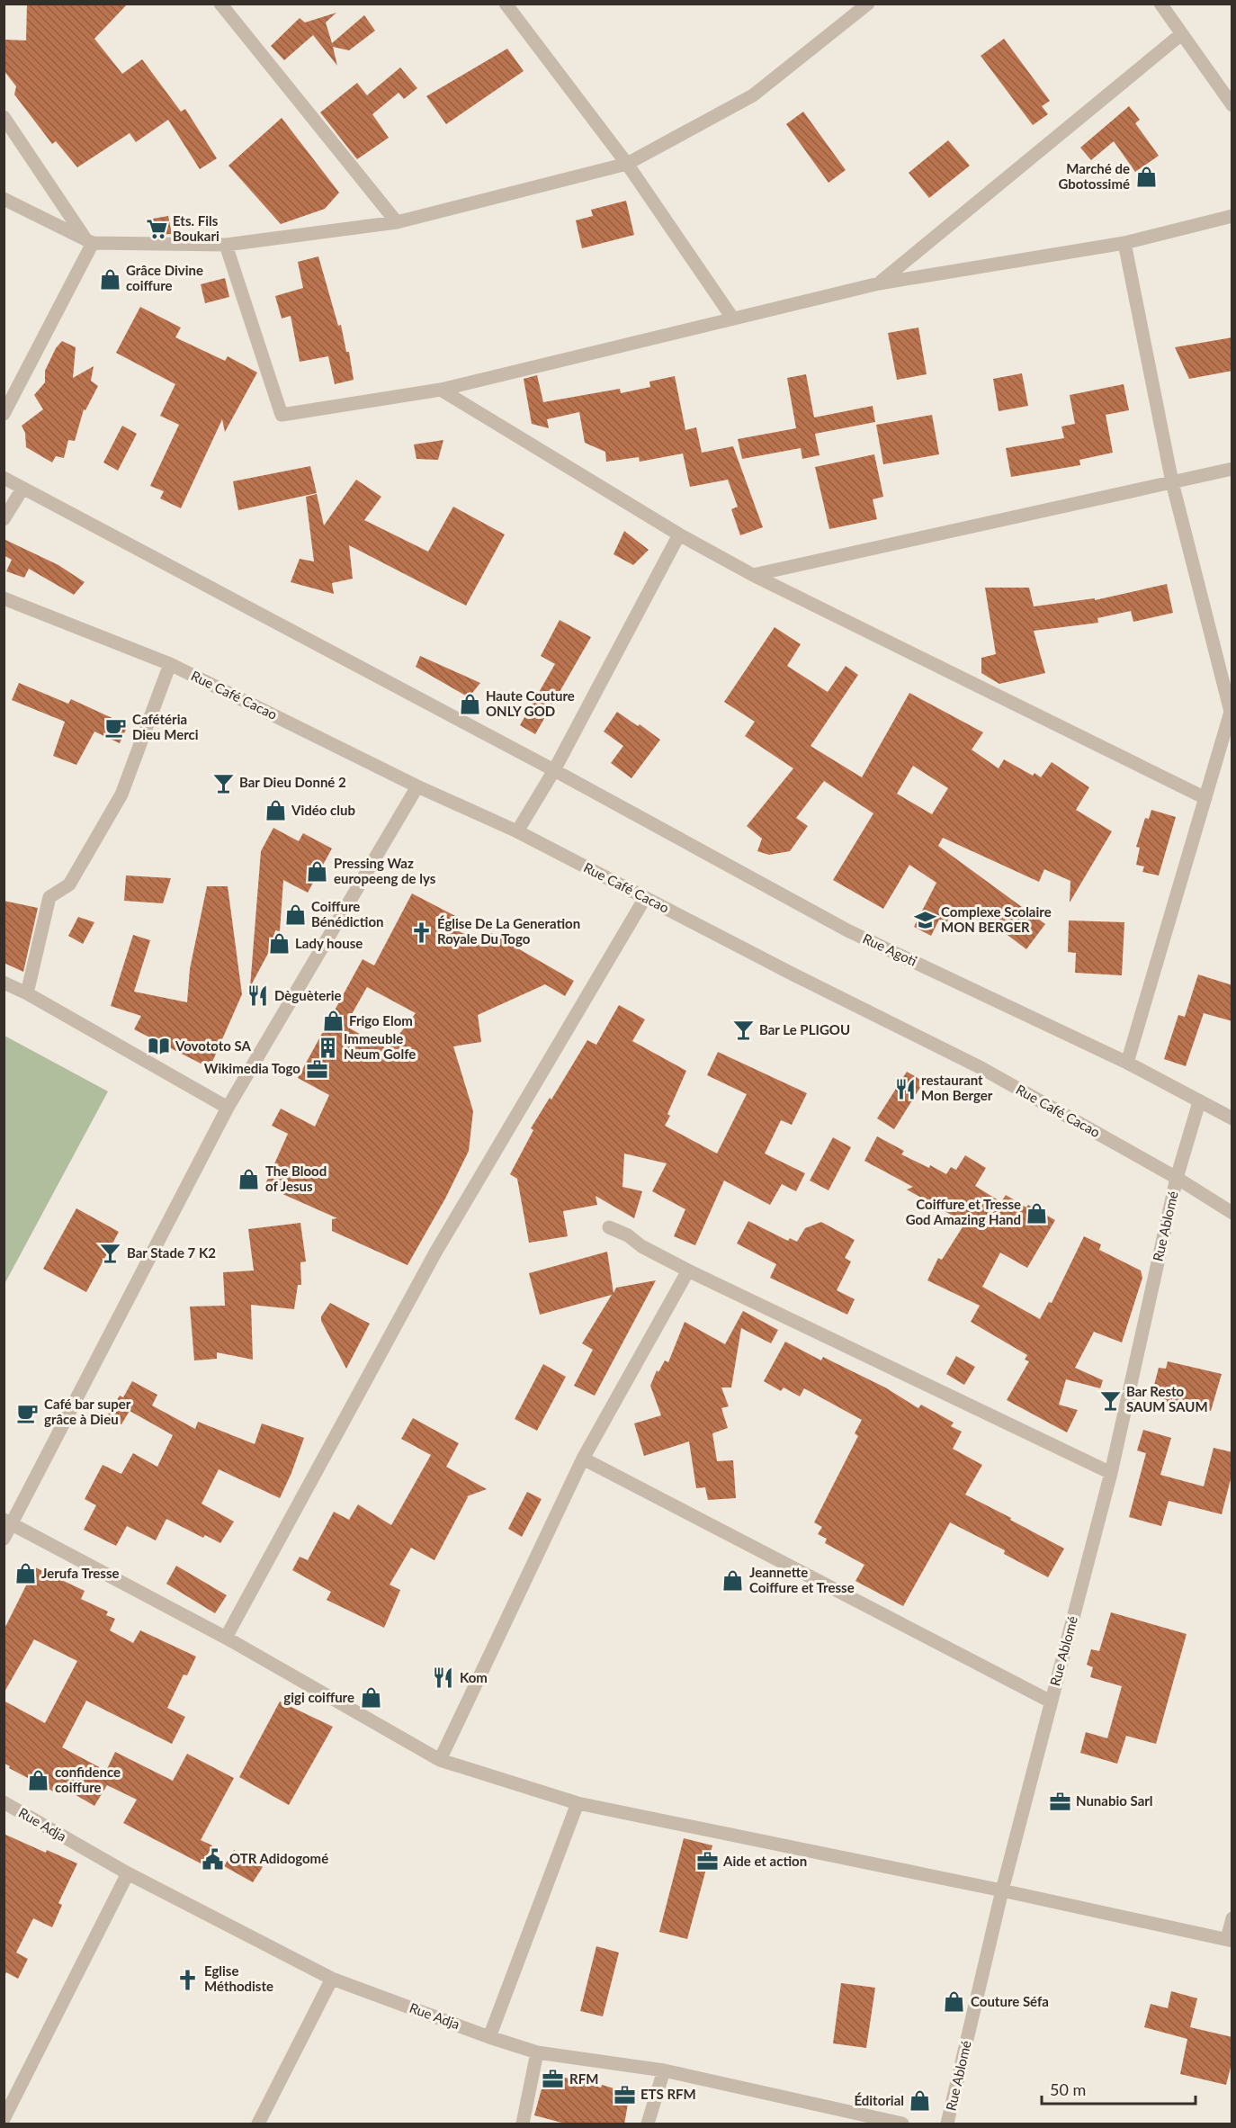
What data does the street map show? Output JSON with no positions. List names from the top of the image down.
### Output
{
  "streets": {
    "street": [
      "Rue Café Cacao",
      "Rue Agoti",
      "Rue Ablomé",
      "Rue Adja"
    ]
  },
  "crossings": [
    ["Rue Café Cacao", "Rue Ablomé"],
    ["Rue Agoti", "Rue Ablomé"]
  ],
  "places": {
    "shop": [
      "Marché de Gbotossimé",
      "Grâce Divine coiffure",
      "Haute Couture ONLY GOD",
      "Vidéo club",
      "Pressing Waz europeeng de lys",
      "Coiffure Bénédiction",
      "Lady house",
      "Frigo Elom",
      "The Blood of Jesus",
      "Coiffure et Tresse God Amazing Hand",
      "Jerufa Tresse",
      "Jeannette Coiffure et Tresse",
      "gigi coiffure",
      "confidence coiffure",
      "Couture Séfa",
      "Éditorial"
    ],
    "supermarket": ["Ets. Fils Boukari"],
    "cafe": ["Cafétéria Dieu Merci", "Café bar super grâce à Dieu"],
    "bar": [
      "Bar Dieu Donné 2",
      "Bar Le PLIGOU",
      "Bar Stade 7 K2",
      "Bar Resto SAUM SAUM"
    ],
    "school or university": ["Complexe Scolaire MON BERGER"],
    "church": ["Église De La Generation Royale Du Togo", "Eglise Méthodiste"],
    "restaurant": ["Dèguèterie", "restaurant Mon Berger", "Kom"],
    "library": ["Vovototo SA"],
    "building": ["Immeuble Neum Golfe"],
    "office": [
      "Wikimedia Togo",
      "Nunabio Sarl",
      "Aide et action",
      "RFM",
      "ETS RFM"
    ],
    "public building": ["OTR Adidogomé"]
  },
  "scale_bar": "50 m"
}
